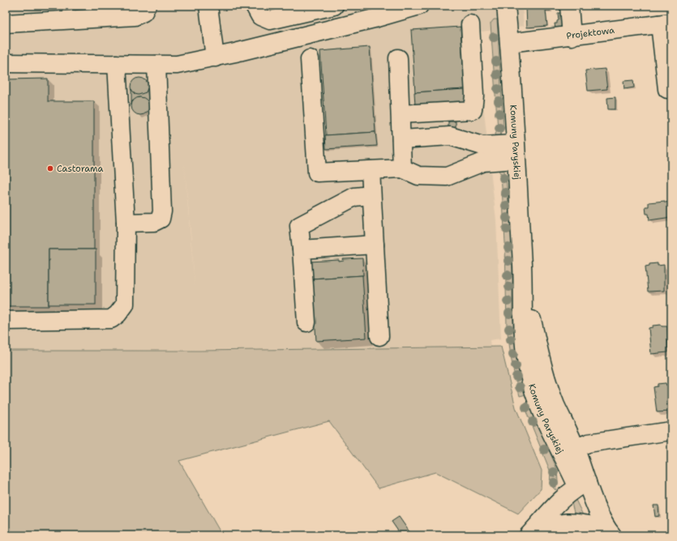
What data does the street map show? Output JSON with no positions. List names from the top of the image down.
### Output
{
  "streets": {
    "street": ["Projektowa", "Komuny Paryskiej"]
  },
  "crossings": [
    ["Projektowa", "Komuny Paryskiej"]
  ],
  "places": ["Castorama"]
}
